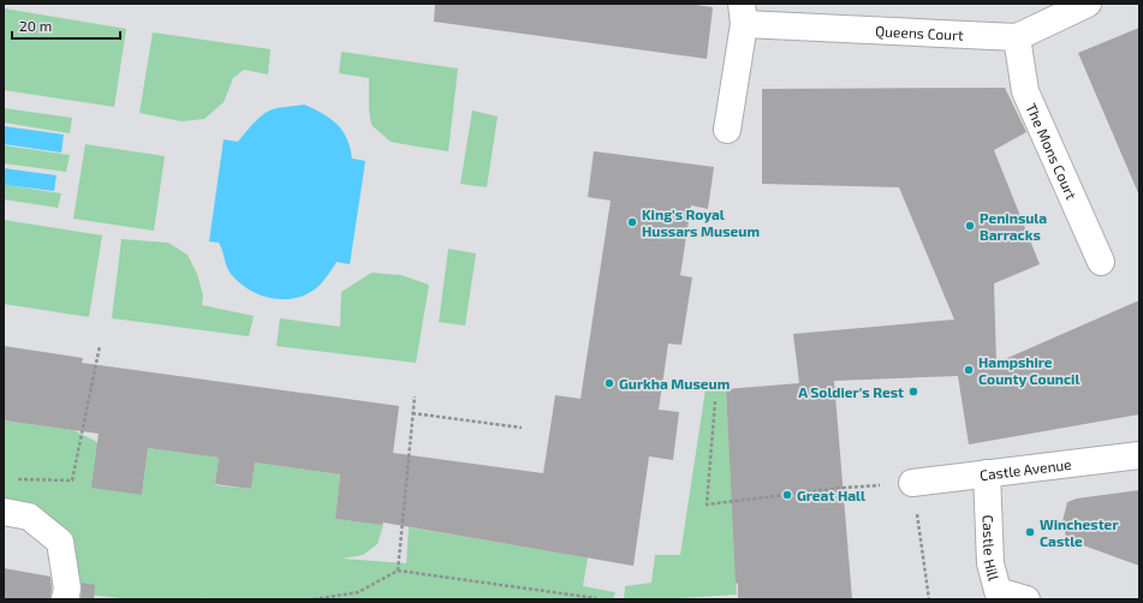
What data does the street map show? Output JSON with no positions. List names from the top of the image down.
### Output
{
  "streets": {
    "street": [
      "Queens Court",
      "The Mons Court",
      "Castle Avenue",
      "Castle Hill"
    ]
  },
  "crossings": [
    ["Queens Court", "The Mons Court"],
    ["Castle Avenue", "Castle Hill"]
  ],
  "places": [
    "King's Royal Hussars Museum",
    "Peninsula Barracks",
    "Hampshire County Council",
    "Gurkha Museum",
    "A Soldier's Rest",
    "Great Hall",
    "Winchester Castle"
  ],
  "scale_bar": "20 m"
}
